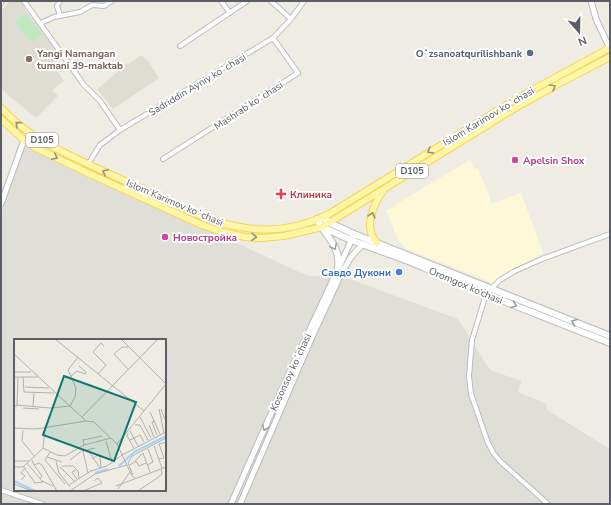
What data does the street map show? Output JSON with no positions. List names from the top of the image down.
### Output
{
  "streets": {
    "main road": ["Islom Karimov koʻchasi", "D105", "Oromgox ko‘chasi"],
    "street": ["Sadriddin Ayniy koʻchasi", "Mashrab koʻchasi", "Kosonsoy koʻchasi"]
  },
  "crossings": [
    ["Sadriddin Ayniy koʻchasi", "Mashrab koʻchasi"],
    ["Sadriddin Ayniy koʻchasi", "Islom Karimov koʻchasi"],
    ["Islom Karimov koʻchasi", "Oromgox ko‘chasi"],
    ["Oromgox ko‘chasi", "Kosonsoy koʻchasi"]
  ],
  "places": {
    "other": [
      "Oʻzsanoatqurilishbank",
      "Yangi Namangan tumani 39-maktab",
      "Apelsin Shox",
      "Новостройка",
      "Савдо Дукони"
    ],
    "health": ["Клиника"]
  },
  "north": "bottom"
}
